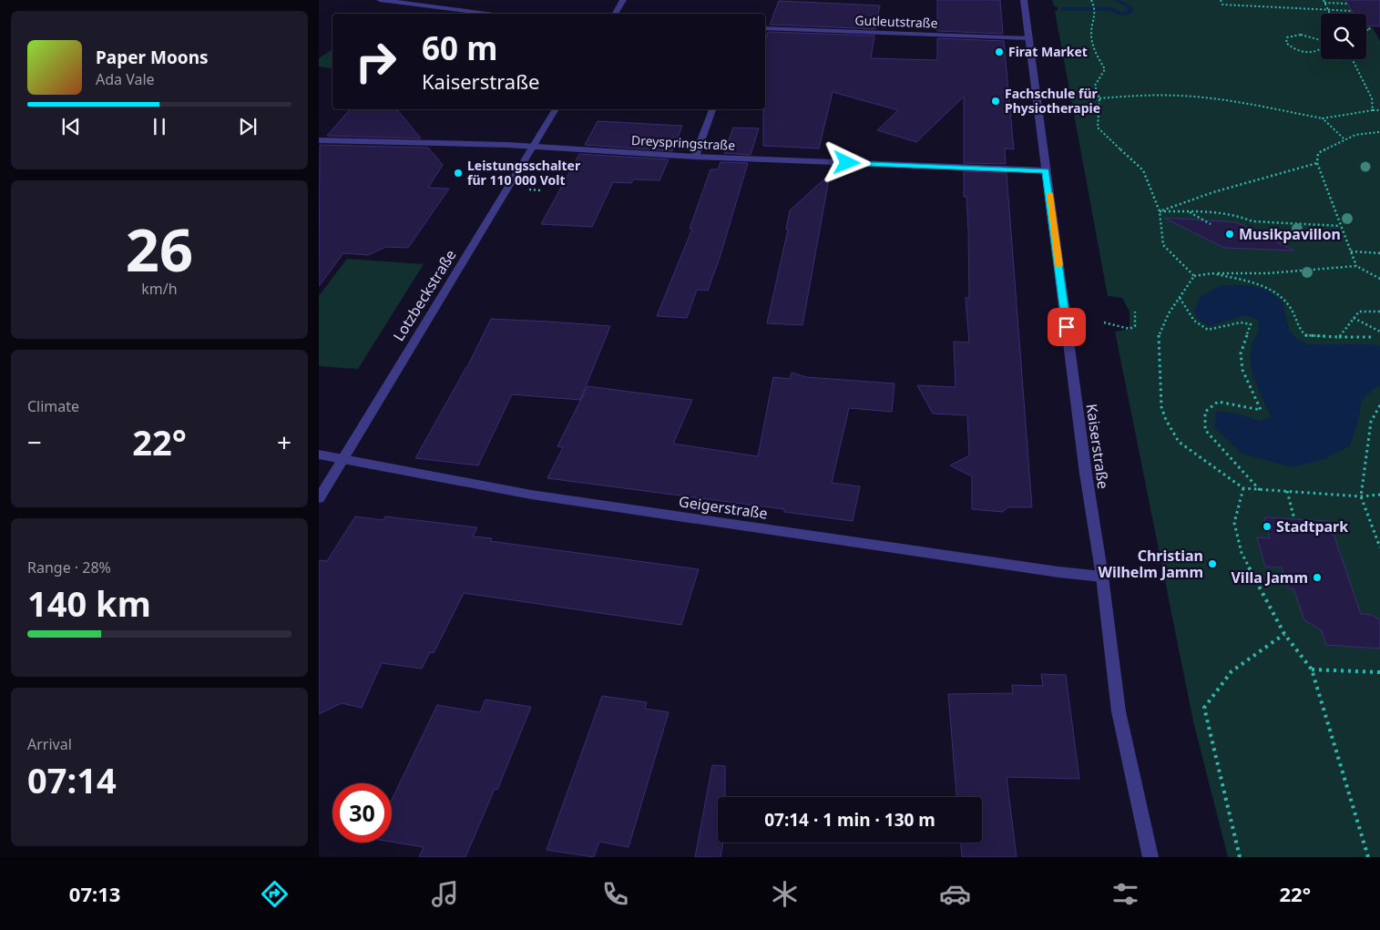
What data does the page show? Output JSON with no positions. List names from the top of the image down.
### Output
{
  "streets": {
    "street": [
      "Gutleutstraße",
      "Dreyspringstraße",
      "Lotzbeckstraße",
      "Kaiserstraße",
      "Geigerstraße"
    ]
  },
  "crossings": [
    ["Gutleutstraße", "Kaiserstraße"],
    ["Dreyspringstraße", "Lotzbeckstraße"],
    ["Dreyspringstraße", "Kaiserstraße"],
    ["Lotzbeckstraße", "Geigerstraße"],
    ["Kaiserstraße", "Geigerstraße"]
  ],
  "places": [
    "Firat Market",
    "Fachschule für Physiotherapie",
    "Leistungsschalter für 110 000 Volt",
    "Musikpavillon",
    "Stadtpark",
    "Christian Wilhelm Jamm",
    "Villa Jamm"
  ],
  "page": {
    "turn": ["60 m", "Kaiserstraße"],
    "song": ["Paper Moons", "Ada Vale"],
    "tile": [
      ["26", "km/h"],
      "Climate",
      ["Range · 28%", "140 km"],
      ["Arrival", "07:14"]
    ],
    "heat": ["−", "22°", "+"],
    "limit": "30",
    "trip": "07:14 · 1 min · 130 m",
    "tabs": ["07:13", "22°"]
  }
}
